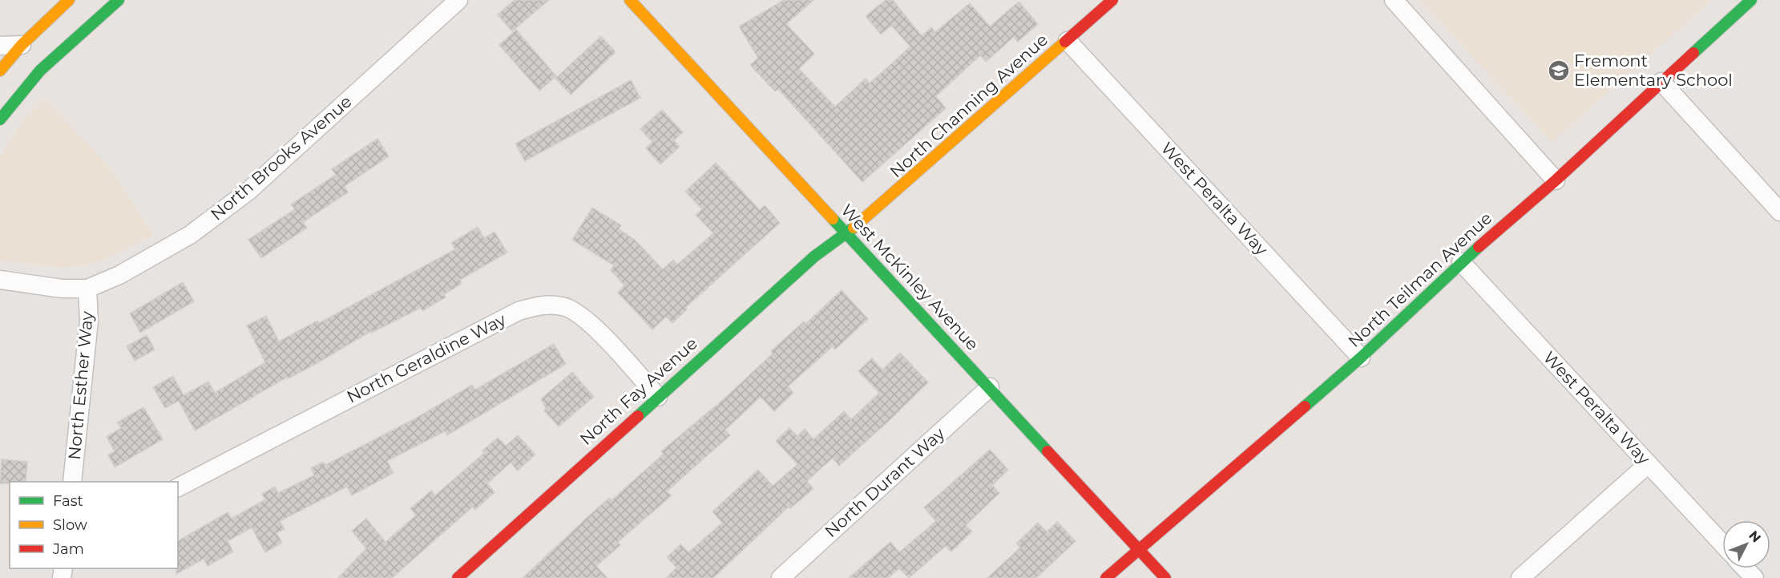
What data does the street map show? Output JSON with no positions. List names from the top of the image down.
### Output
{
  "streets": {
    "street": [
      "North Channing Avenue",
      "North Brooks Avenue",
      "West Peralta Way",
      "West McKinley Avenue",
      "North Teilman Avenue",
      "North Geraldine Way",
      "North Esther Way",
      "North Fay Avenue",
      "North Durant Way"
    ]
  },
  "crossings": [
    ["North Channing Avenue", "West Peralta Way"],
    ["North Channing Avenue", "West McKinley Avenue"],
    ["North Channing Avenue", "North Fay Avenue"],
    ["North Brooks Avenue", "North Esther Way"],
    ["West Peralta Way", "North Teilman Avenue"],
    ["West McKinley Avenue", "North Teilman Avenue"],
    ["West McKinley Avenue", "North Fay Avenue"],
    ["West McKinley Avenue", "North Durant Way"],
    ["North Geraldine Way", "North Fay Avenue"]
  ],
  "places": {
    "school or university": ["Fremont Elementary School"]
  },
  "legend": ["Fast", "Slow", "Jam"],
  "north": "top right"
}
